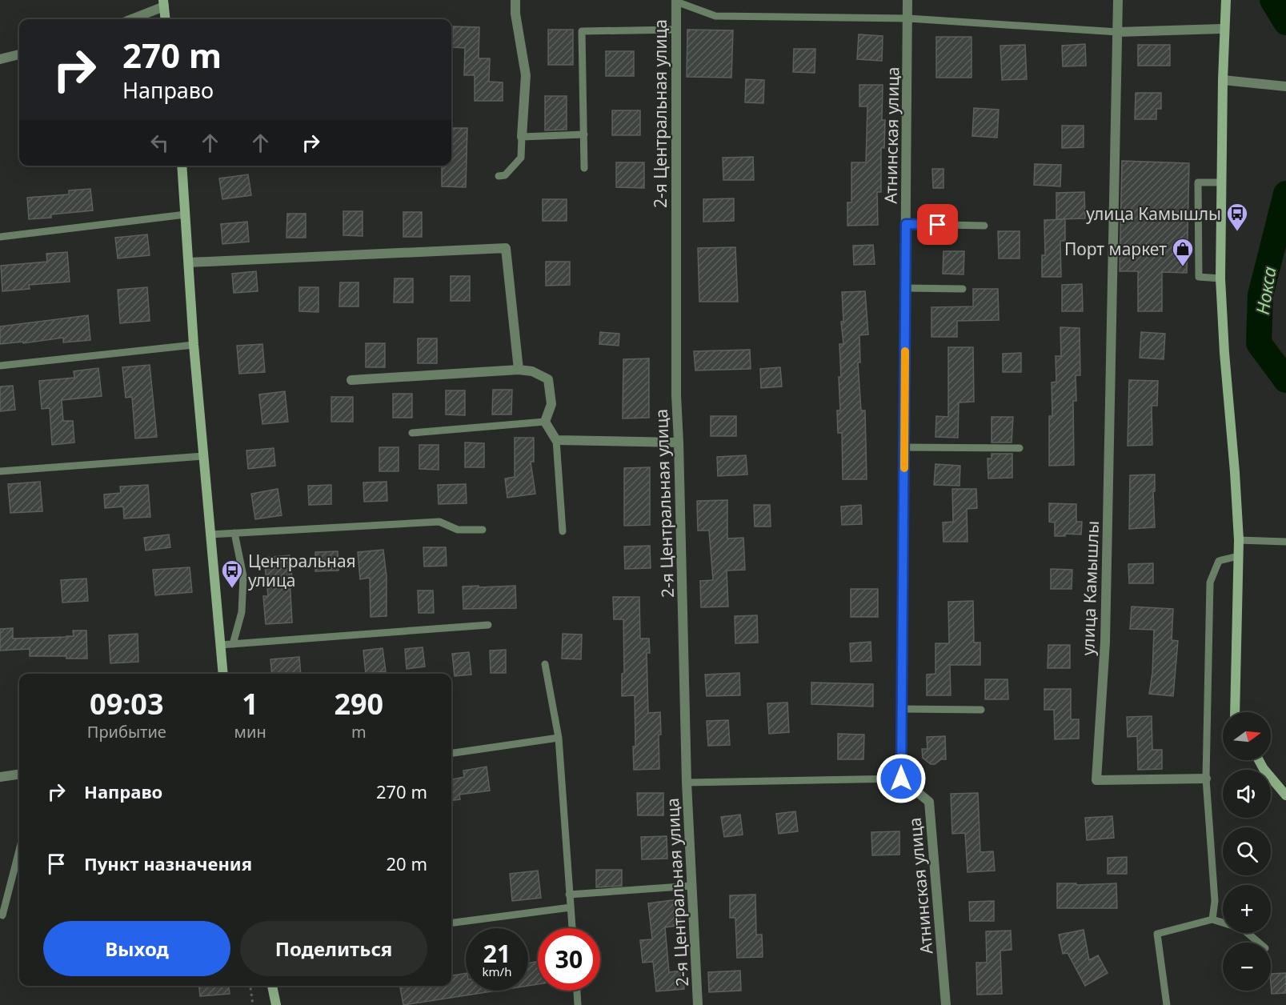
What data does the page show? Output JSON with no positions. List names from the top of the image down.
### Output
{
  "streets": {
    "street": ["2-я Центральная улица", "Атнинская улица", "улица Камышлы"]
  },
  "water": ["Нокса"],
  "places": {
    "bus stop": ["улица Камышлы", "Центральная улица"],
    "shop": ["Порт маркет"]
  },
  "north": "right",
  "page": {
    "turn": ["270 m", "Направо"],
    "eta": [
      "09:03",
      "Прибытие",
      "1",
      "мин",
      "290",
      "m"
    ],
    "map_buttons": ["+", "−"],
    "list": [
      {
        "name": "Направо",
        "value": "270 m"
      },
      {
        "name": "Пункт назначения",
        "value": "20 m"
      }
    ],
    "buttons": ["Выход", "Поделиться"],
    "speed": "21 km/h",
    "limit": "30"
  }
}
